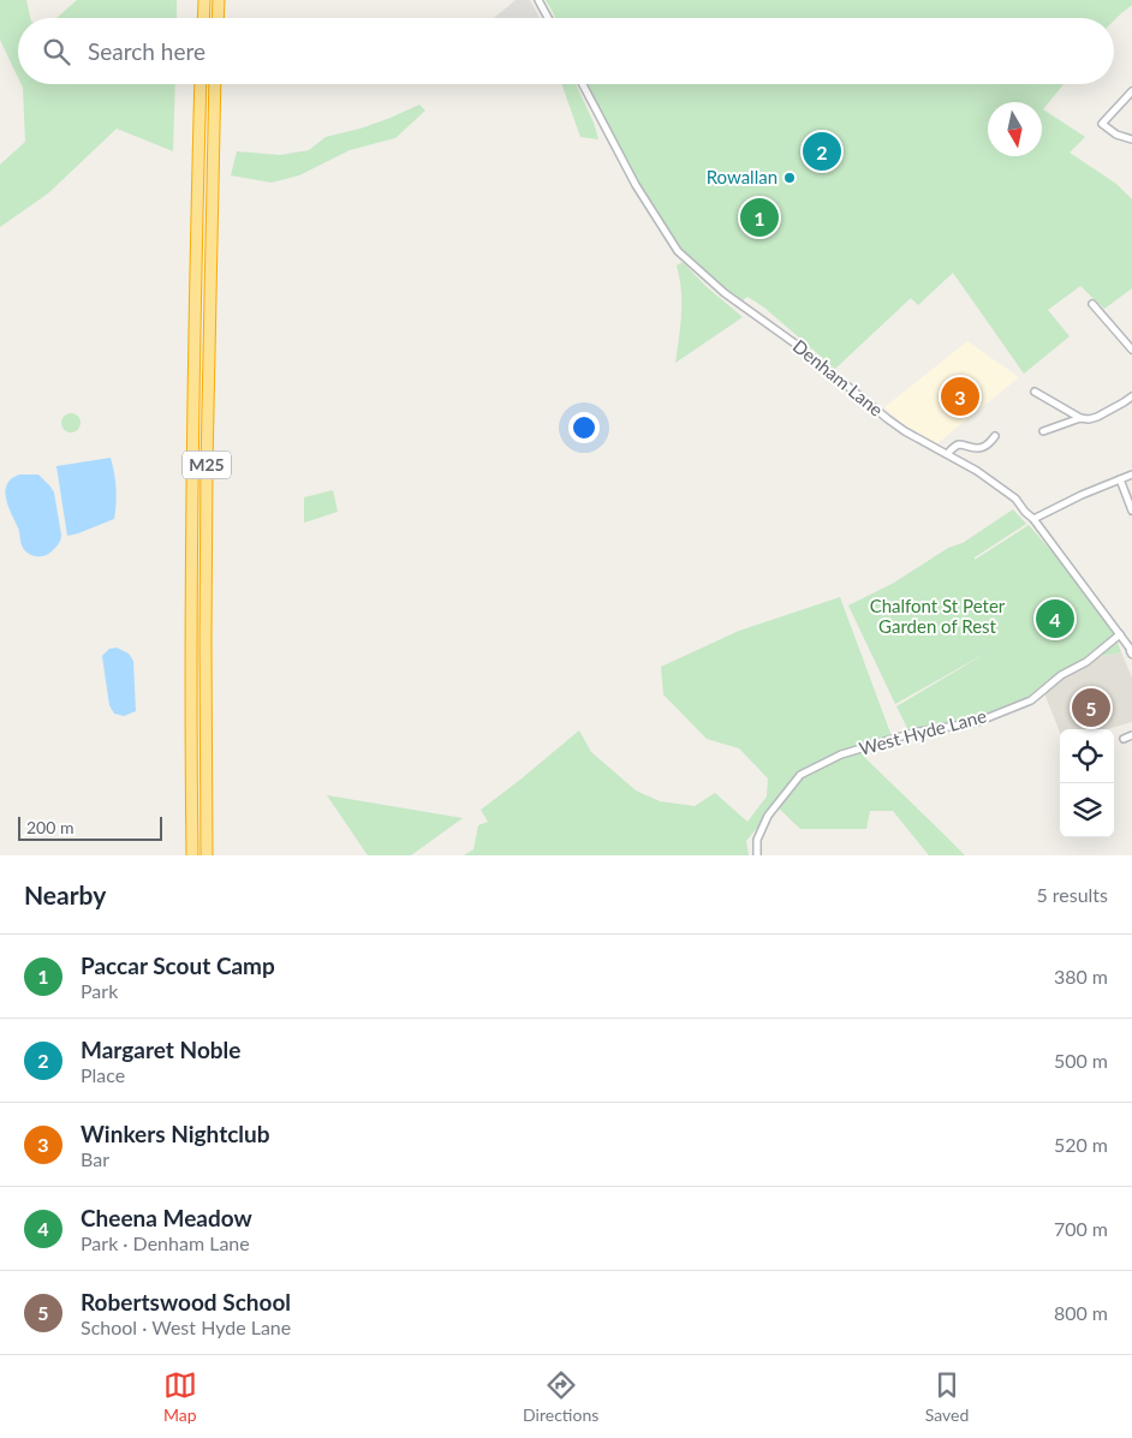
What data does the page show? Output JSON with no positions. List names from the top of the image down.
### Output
{
  "streets": {
    "highway": ["M25"],
    "street": ["Denham Lane", "West Hyde Lane"]
  },
  "crossings": [
    ["Denham Lane", "West Hyde Lane"]
  ],
  "parks": ["Chalfont St Peter Garden of Rest"],
  "places": ["Rowallan"],
  "scale_bar": "200 m",
  "north": "bottom",
  "page": {
    "search": "Search here",
    "pins": [
      "2",
      "1",
      "3",
      "4",
      "5"
    ],
    "scale": "200 m",
    "heading": ["Nearby", "5 results"],
    "list": [
      {
        "mark": "1",
        "name": "Paccar Scout Camp",
        "note": "Park",
        "value": "380 m"
      },
      {
        "mark": "2",
        "name": "Margaret Noble",
        "note": "Place",
        "value": "500 m"
      },
      {
        "mark": "3",
        "name": "Winkers Nightclub",
        "note": "Bar",
        "value": "520 m"
      },
      {
        "mark": "4",
        "name": "Cheena Meadow",
        "note": "Park · Denham Lane",
        "value": "700 m"
      },
      {
        "mark": "5",
        "name": "Robertswood School",
        "note": "School · West Hyde Lane",
        "value": "800 m"
      }
    ],
    "nav": ["Map", "Directions", "Saved"]
  }
}
